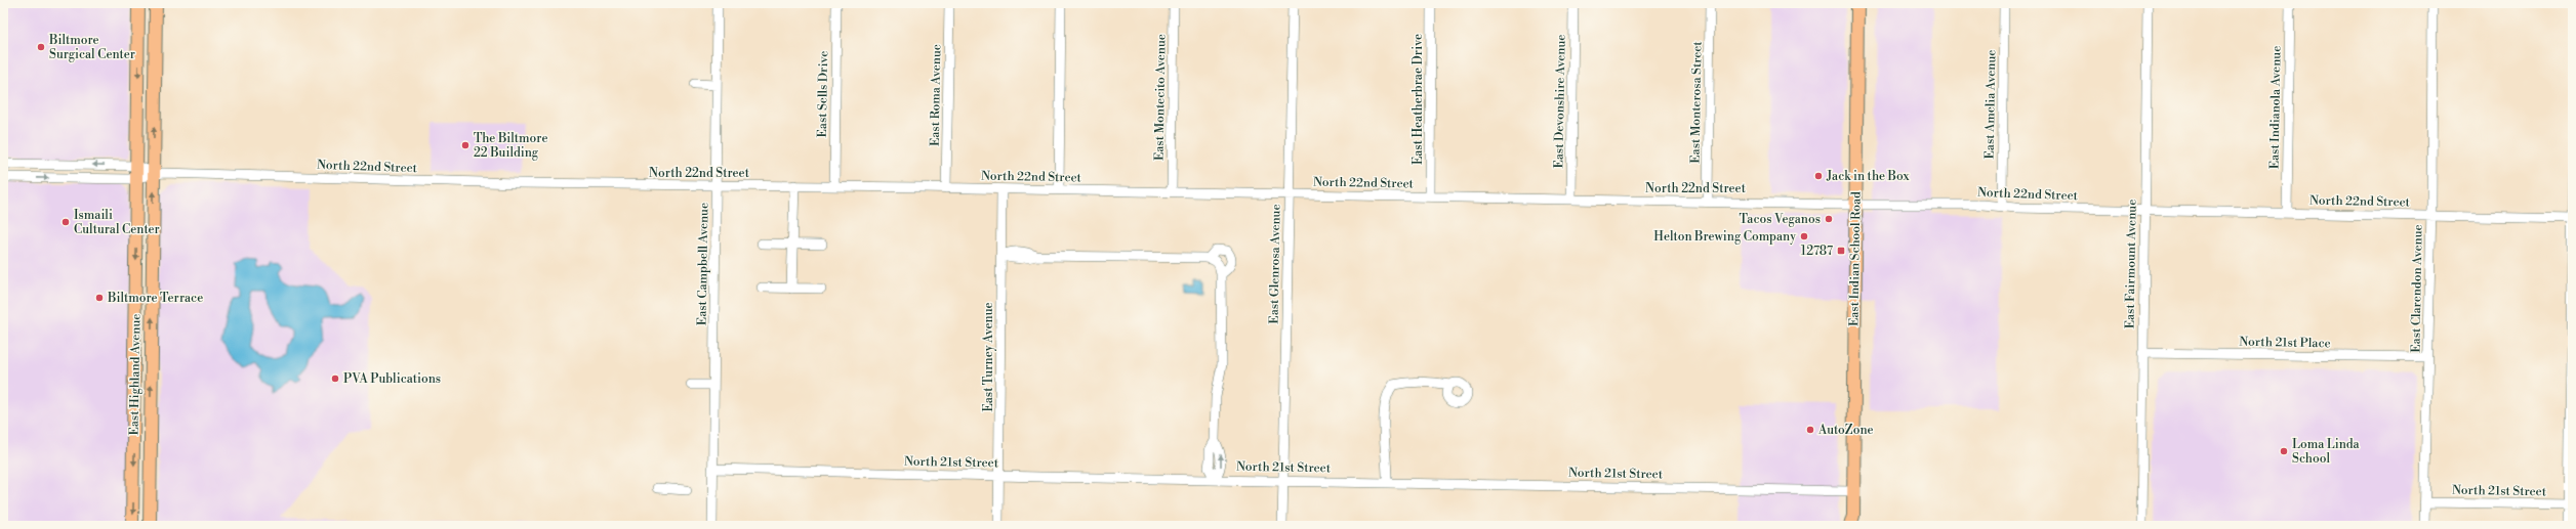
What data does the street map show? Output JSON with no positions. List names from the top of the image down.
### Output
{
  "streets": {
    "main road": ["East Indian School Road", "East Highland Avenue"],
    "street": [
      "East Sells Drive",
      "East Roma Avenue",
      "East Montecito Avenue",
      "East Heatherbrae Drive",
      "East Devonshire Avenue",
      "East Monterosa Street",
      "East Amelia Avenue",
      "East Indianola Avenue",
      "North 22nd Street",
      "East Campbell Avenue",
      "East Glenrosa Avenue",
      "East Fairmount Avenue",
      "East Clarendon Avenue",
      "North 21st Place",
      "East Turney Avenue",
      "North 21st Street"
    ]
  },
  "crossings": [
    ["East Sells Drive", "North 22nd Street"],
    ["East Roma Avenue", "North 22nd Street"],
    ["East Montecito Avenue", "North 22nd Street"],
    ["East Heatherbrae Drive", "North 22nd Street"],
    ["East Devonshire Avenue", "North 22nd Street"],
    ["East Monterosa Street", "North 22nd Street"],
    ["East Amelia Avenue", "North 22nd Street"],
    ["East Indianola Avenue", "North 22nd Street"],
    ["North 22nd Street", "East Indian School Road"],
    ["North 22nd Street", "East Campbell Avenue"],
    ["North 22nd Street", "East Glenrosa Avenue"],
    ["North 22nd Street", "East Fairmount Avenue"],
    ["North 22nd Street", "East Clarendon Avenue"],
    ["North 22nd Street", "East Turney Avenue"],
    ["North 22nd Street", "East Highland Avenue"],
    ["East Indian School Road", "North 21st Street"],
    ["East Campbell Avenue", "North 21st Street"],
    ["East Glenrosa Avenue", "North 21st Street"],
    ["East Fairmount Avenue", "North 21st Place"],
    ["East Clarendon Avenue", "North 21st Place"],
    ["East Clarendon Avenue", "North 21st Street"],
    ["East Turney Avenue", "North 21st Street"]
  ],
  "places": {
    "other": [
      "Biltmore Surgical Center",
      "The Biltmore 22 Building",
      "Jack in the Box",
      "Tacos Veganos",
      "Ismaili Cultural Center",
      "Helton Brewing Company",
      "Biltmore Terrace",
      "PVA Publications",
      "AutoZone",
      "Loma Linda School"
    ],
    "transit": ["12787"]
  }
}
